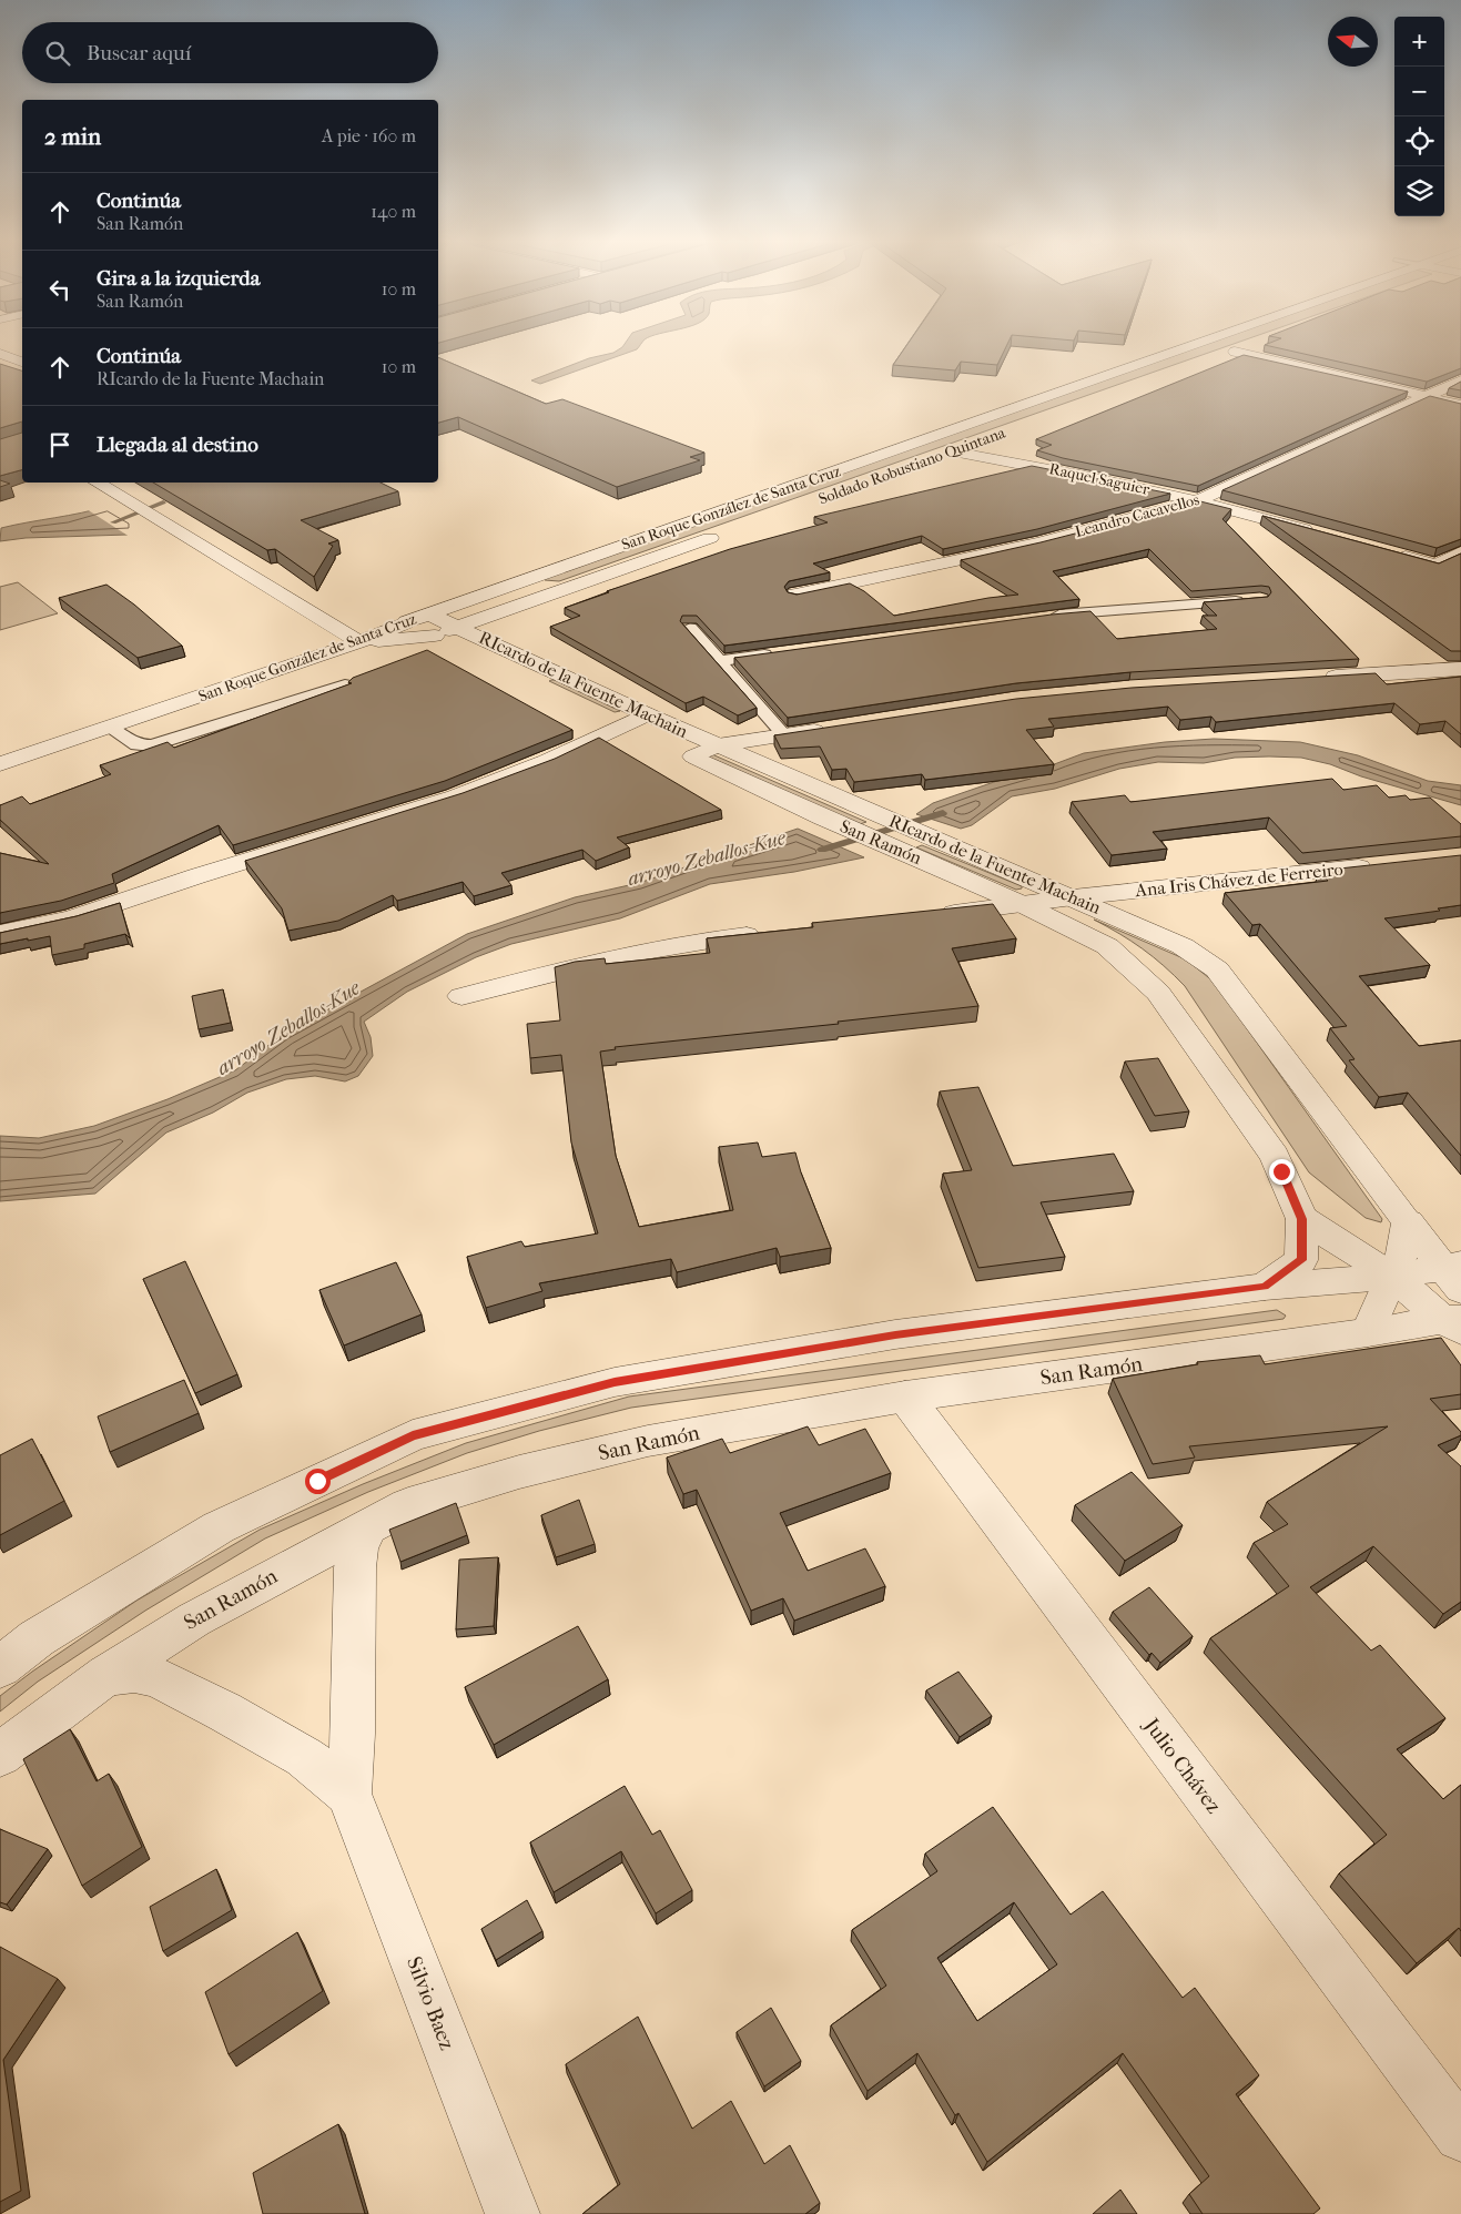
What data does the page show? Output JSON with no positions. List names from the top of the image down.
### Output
{
  "streets": {
    "street": [
      "Soldado Robustiano Quintana",
      "Raquel Saguier",
      "San Roque González de Santa Cruz",
      "Leandro Cacavellos",
      "RIcardo de la Fuente Machain",
      "San Ramón",
      "Ana Iris Chávez de Ferreiro",
      "Julio Chávez",
      "Silvio Baez"
    ]
  },
  "crossings": [
    ["Soldado Robustiano Quintana", "Raquel Saguier"],
    ["Raquel Saguier", "Leandro Cacavellos"],
    ["San Roque González de Santa Cruz", "RIcardo de la Fuente Machain"],
    ["RIcardo de la Fuente Machain", "San Ramón"],
    ["RIcardo de la Fuente Machain", "Ana Iris Chávez de Ferreiro"],
    ["San Ramón", "Julio Chávez"],
    ["San Ramón", "Silvio Baez"]
  ],
  "water": ["arroyo Zeballos-Kue"],
  "north": "left",
  "page": {
    "map_buttons": ["+", "−"],
    "search": "Buscar aquí",
    "heading": ["2 min", "A pie · 160 m"],
    "list": [
      ["Continúa", "San Ramón", "140 m"],
      ["Gira a la izquierda", "San Ramón", "10 m"],
      ["Continúa", "RIcardo de la Fuente Machain", "10 m"],
      "Llegada al destino"
    ]
  }
}
